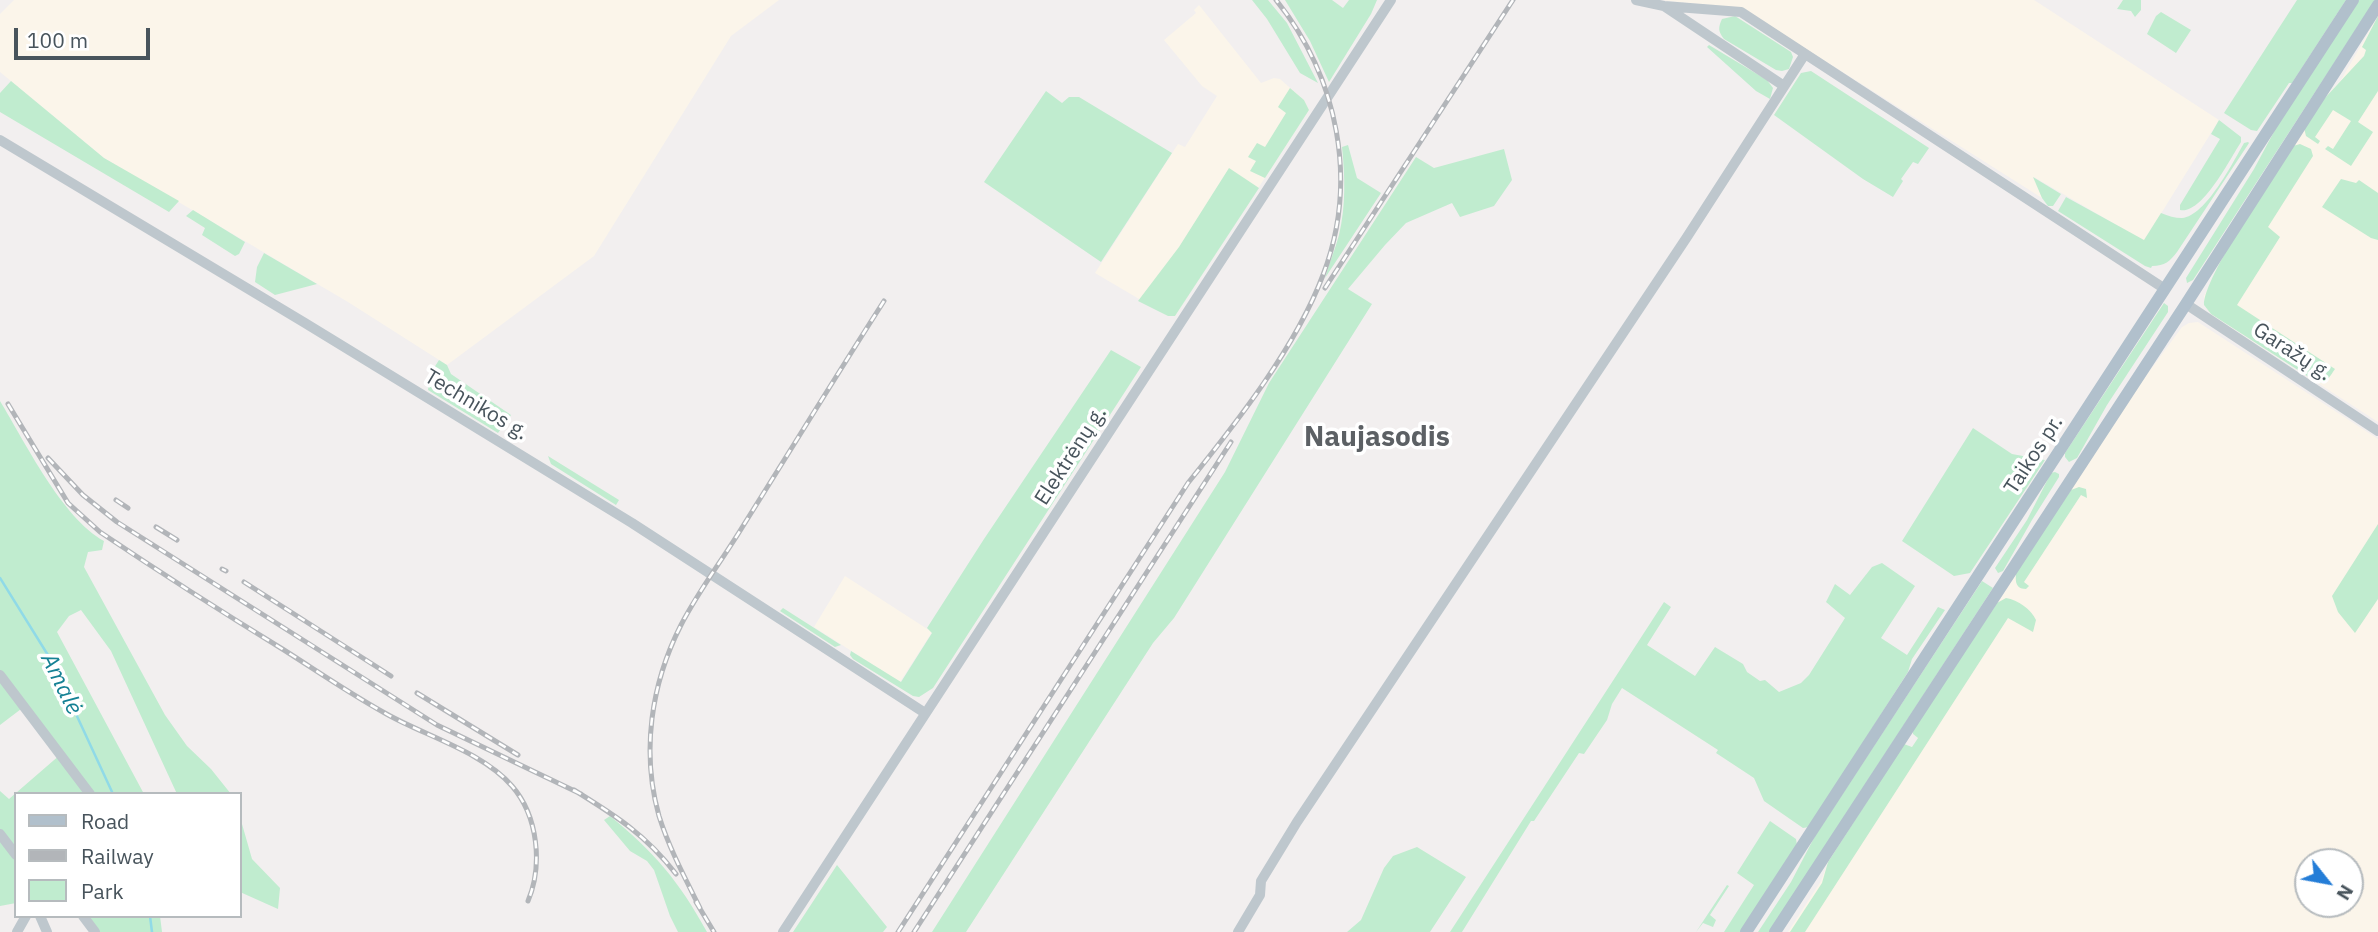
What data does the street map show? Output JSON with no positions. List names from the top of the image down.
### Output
{
  "streets": {
    "main road": ["Taikos pr."],
    "street": ["Garažų g.", "Technikos g.", "Elektrėnų g."]
  },
  "crossings": [
    ["Garažų g.", "Taikos pr."],
    ["Technikos g.", "Elektrėnų g."]
  ],
  "districts": ["Naujasodis"],
  "water": ["Amalė"],
  "legend": ["Road", "Railway", "Park"],
  "scale_bar": "100 m",
  "north": "bottom right"
}
